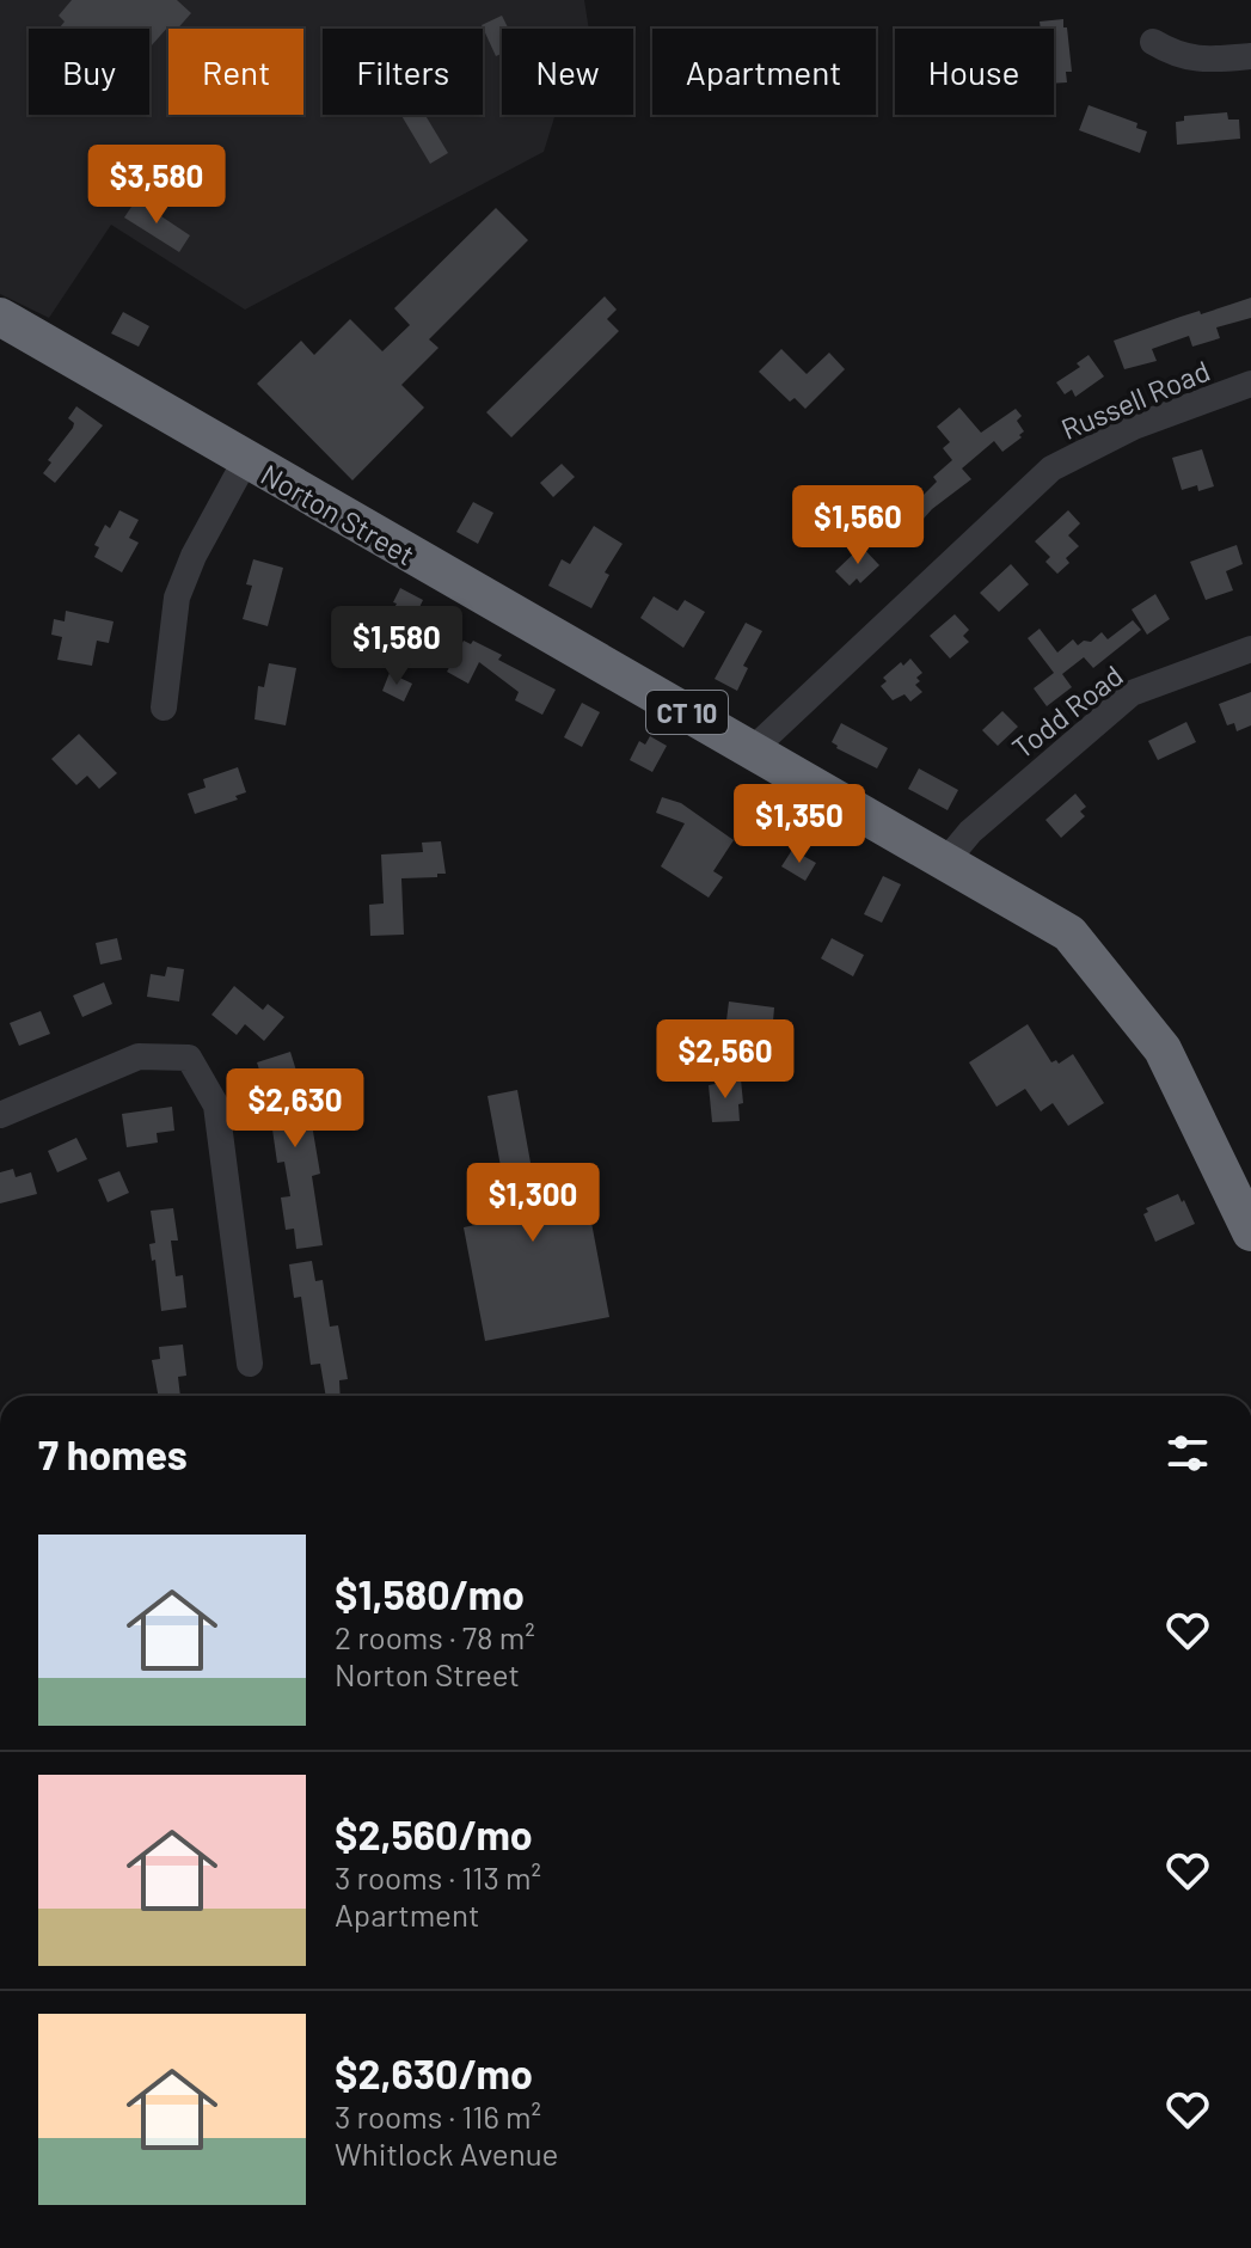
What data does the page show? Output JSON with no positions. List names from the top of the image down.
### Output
{
  "streets": {
    "highway": ["Norton Street", "CT 10"],
    "street": ["Russell Road", "Todd Road"]
  },
  "crossings": [
    ["Russell Road", "Norton Street"],
    ["Norton Street", "Todd Road"]
  ],
  "page": {
    "chip": [
      "Buy",
      "Rent",
      "Filters",
      "New",
      "Apartment",
      "House"
    ],
    "price": [
      "$3,580",
      "$1,560",
      "$1,580",
      "$1,350",
      "$2,560",
      "$2,630",
      "$1,300"
    ],
    "heading": "7 homes",
    "list": [
      {
        "name": "$1,580/mo",
        "note": "2 rooms · 78 m² · Norton Street"
      },
      {
        "name": "$2,560/mo",
        "note": "3 rooms · 113 m² · Apartment"
      },
      {
        "name": "$2,630/mo",
        "note": "3 rooms · 116 m² · Whitlock Avenue"
      }
    ]
  }
}
